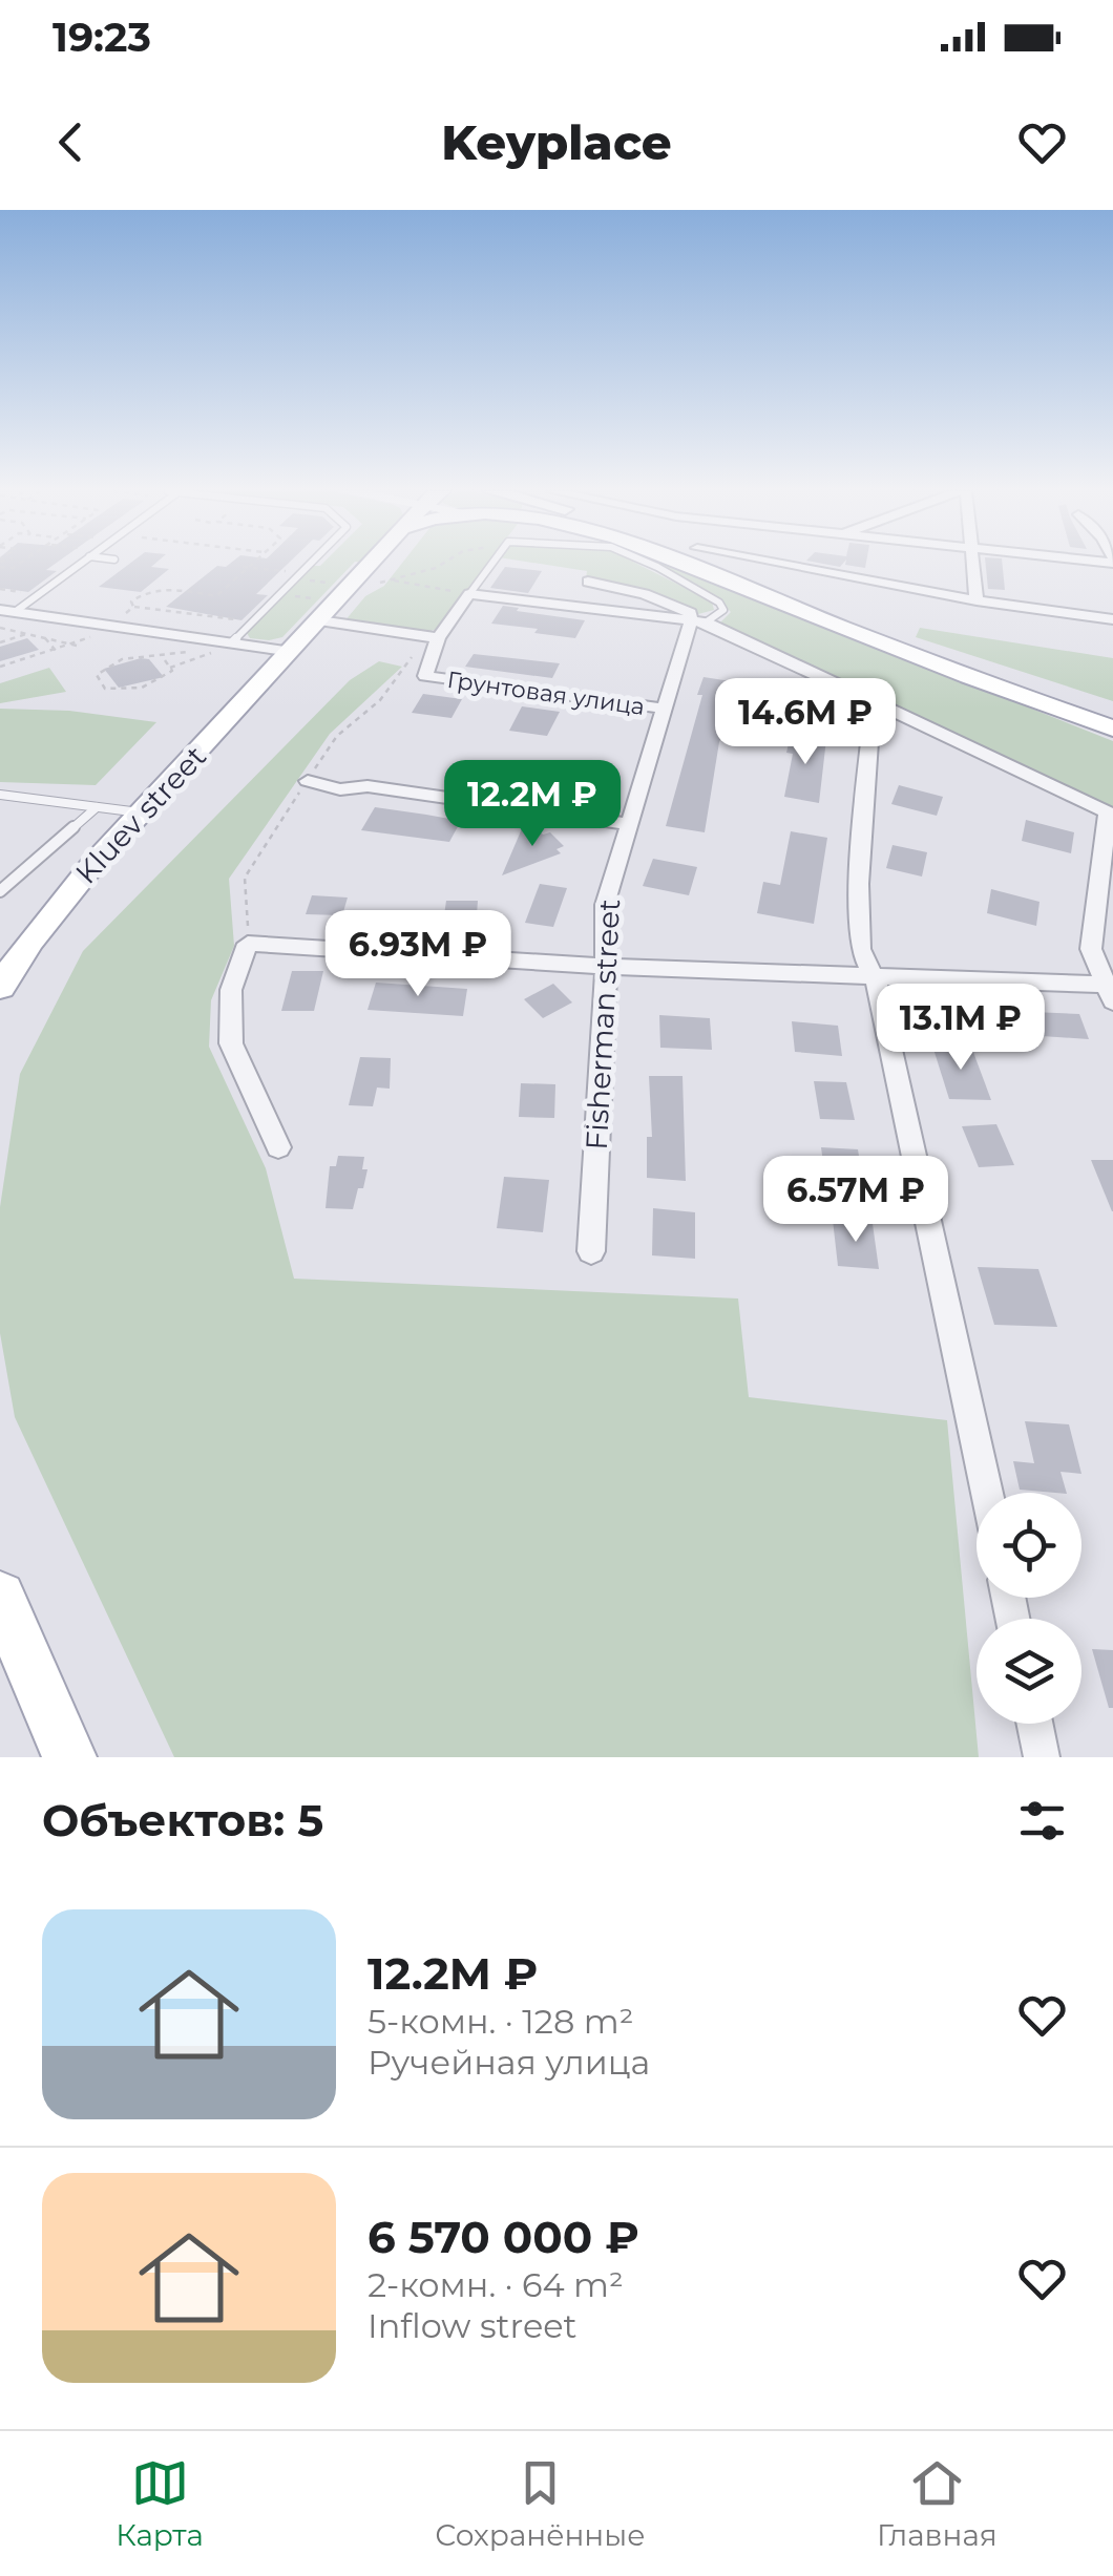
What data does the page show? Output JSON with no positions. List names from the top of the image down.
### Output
{
  "streets": {
    "main road": ["Kluev street"],
    "street": ["Грунтовая улица", "Fisherman street"]
  },
  "crossings": [
    ["Грунтовая улица", "Fisherman street"]
  ],
  "page": {
    "status": "19:23",
    "header": "Keyplace",
    "price": [
      "14.6M ₽",
      "12.2M ₽",
      "6.93M ₽",
      "13.1M ₽",
      "6.57M ₽"
    ],
    "heading": "Объектов: 5",
    "list": [
      {
        "name": "12.2M ₽",
        "note": "5-комн. · 128 m² · Ручейная улица"
      },
      {
        "name": "6 570 000 ₽",
        "note": "2-комн. · 64 m² · Inflow street"
      }
    ],
    "tabs": ["Карта", "Сохранённые", "Главная"]
  }
}
